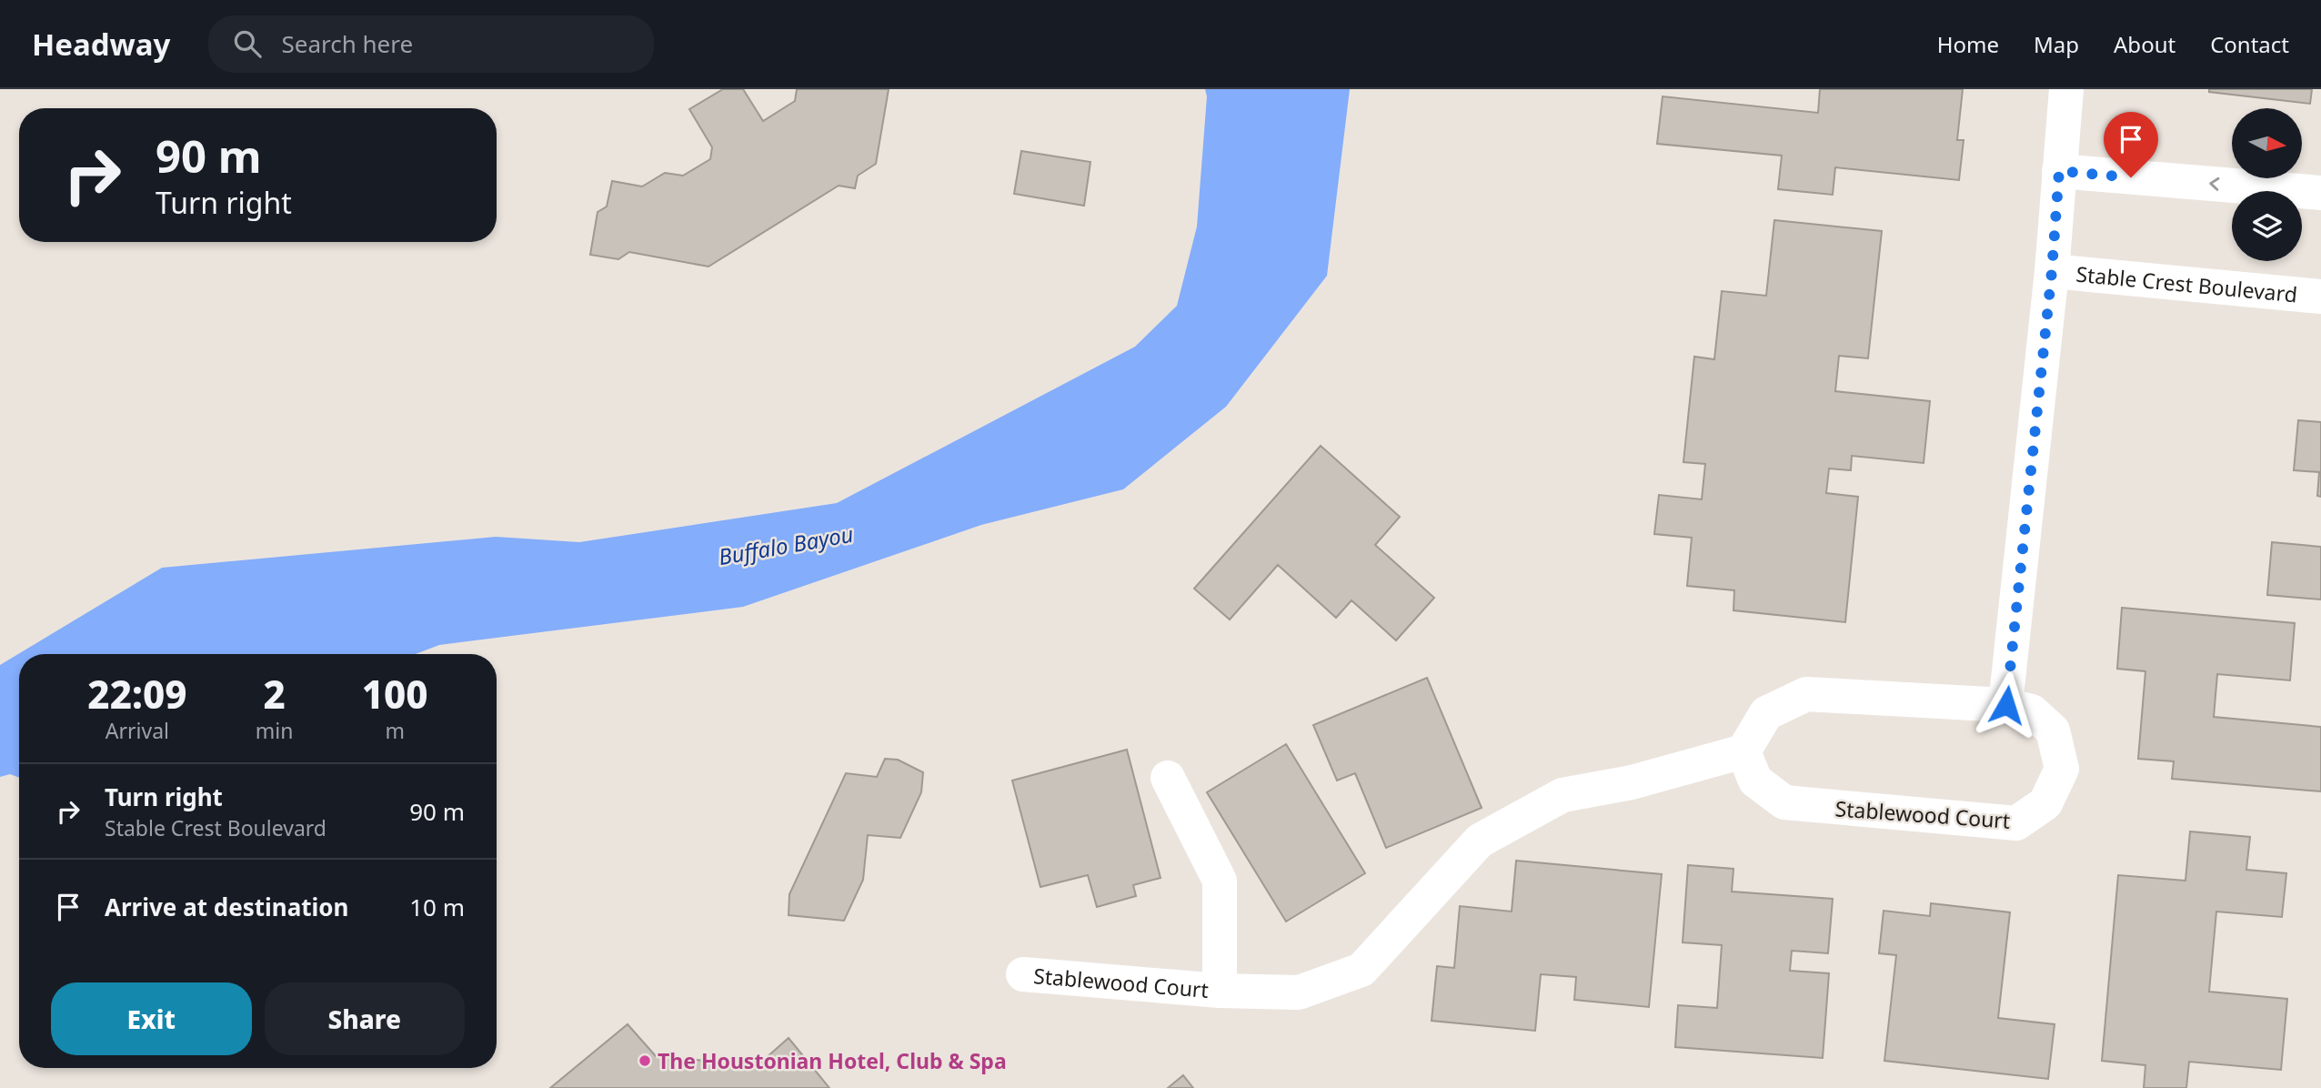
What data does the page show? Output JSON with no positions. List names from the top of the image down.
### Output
{
  "streets": {
    "street": ["Stable Crest Boulevard", "Stablewood Court"]
  },
  "water": ["Buffalo Bayou"],
  "places": ["The Houstonian Hotel, Club & Spa"],
  "north": "right",
  "page": {
    "header": "Headway",
    "search": "Search here",
    "nav": [
      "Home",
      "Map",
      "About",
      "Contact"
    ],
    "turn": ["90 m", "Turn right"],
    "eta": [
      "22:09",
      "Arrival",
      "2",
      "min",
      "100",
      "m"
    ],
    "list": [
      {
        "name": "Turn right",
        "note": "Stable Crest Boulevard",
        "value": "90 m"
      },
      {
        "name": "Arrive at destination",
        "value": "10 m"
      }
    ],
    "buttons": ["Exit", "Share"]
  }
}
